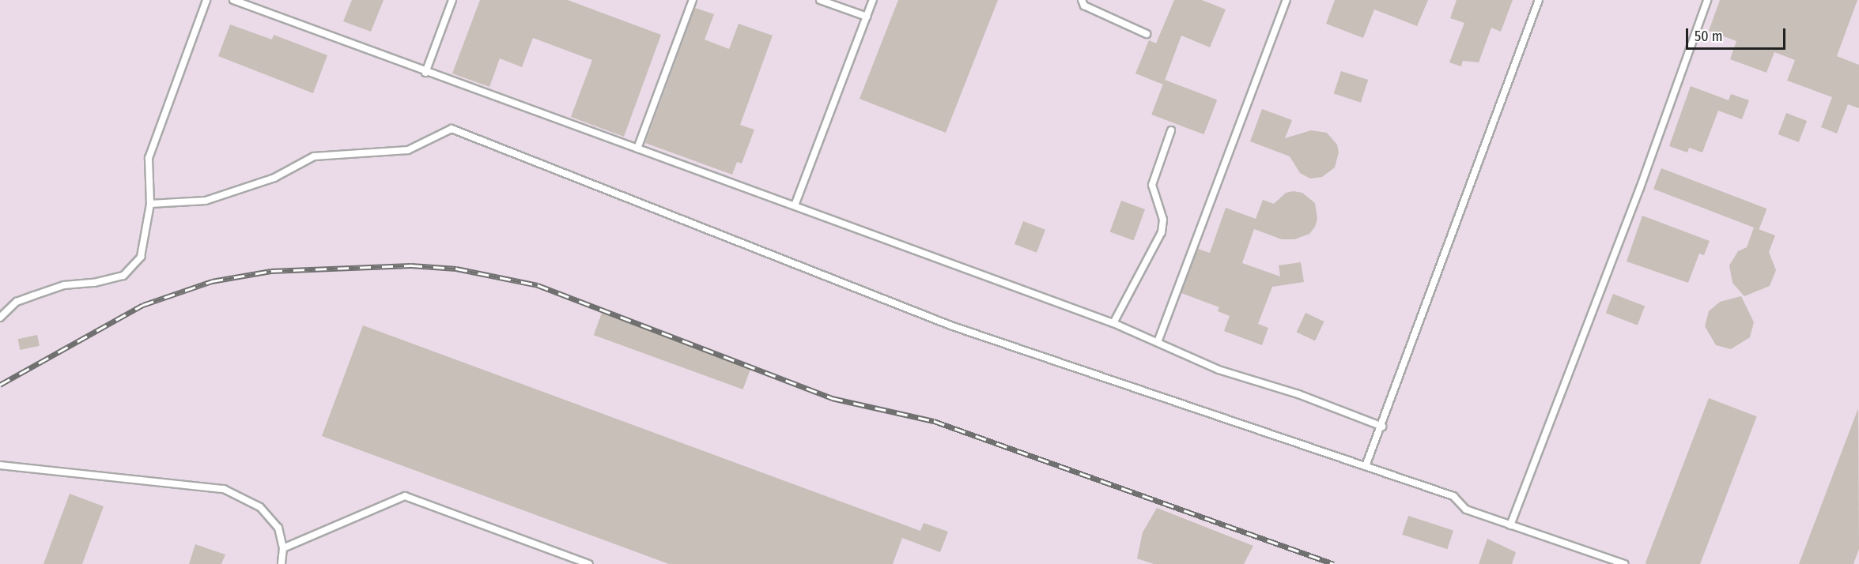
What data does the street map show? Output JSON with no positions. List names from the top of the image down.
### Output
{
  "scale_bar": "50 m"
}
